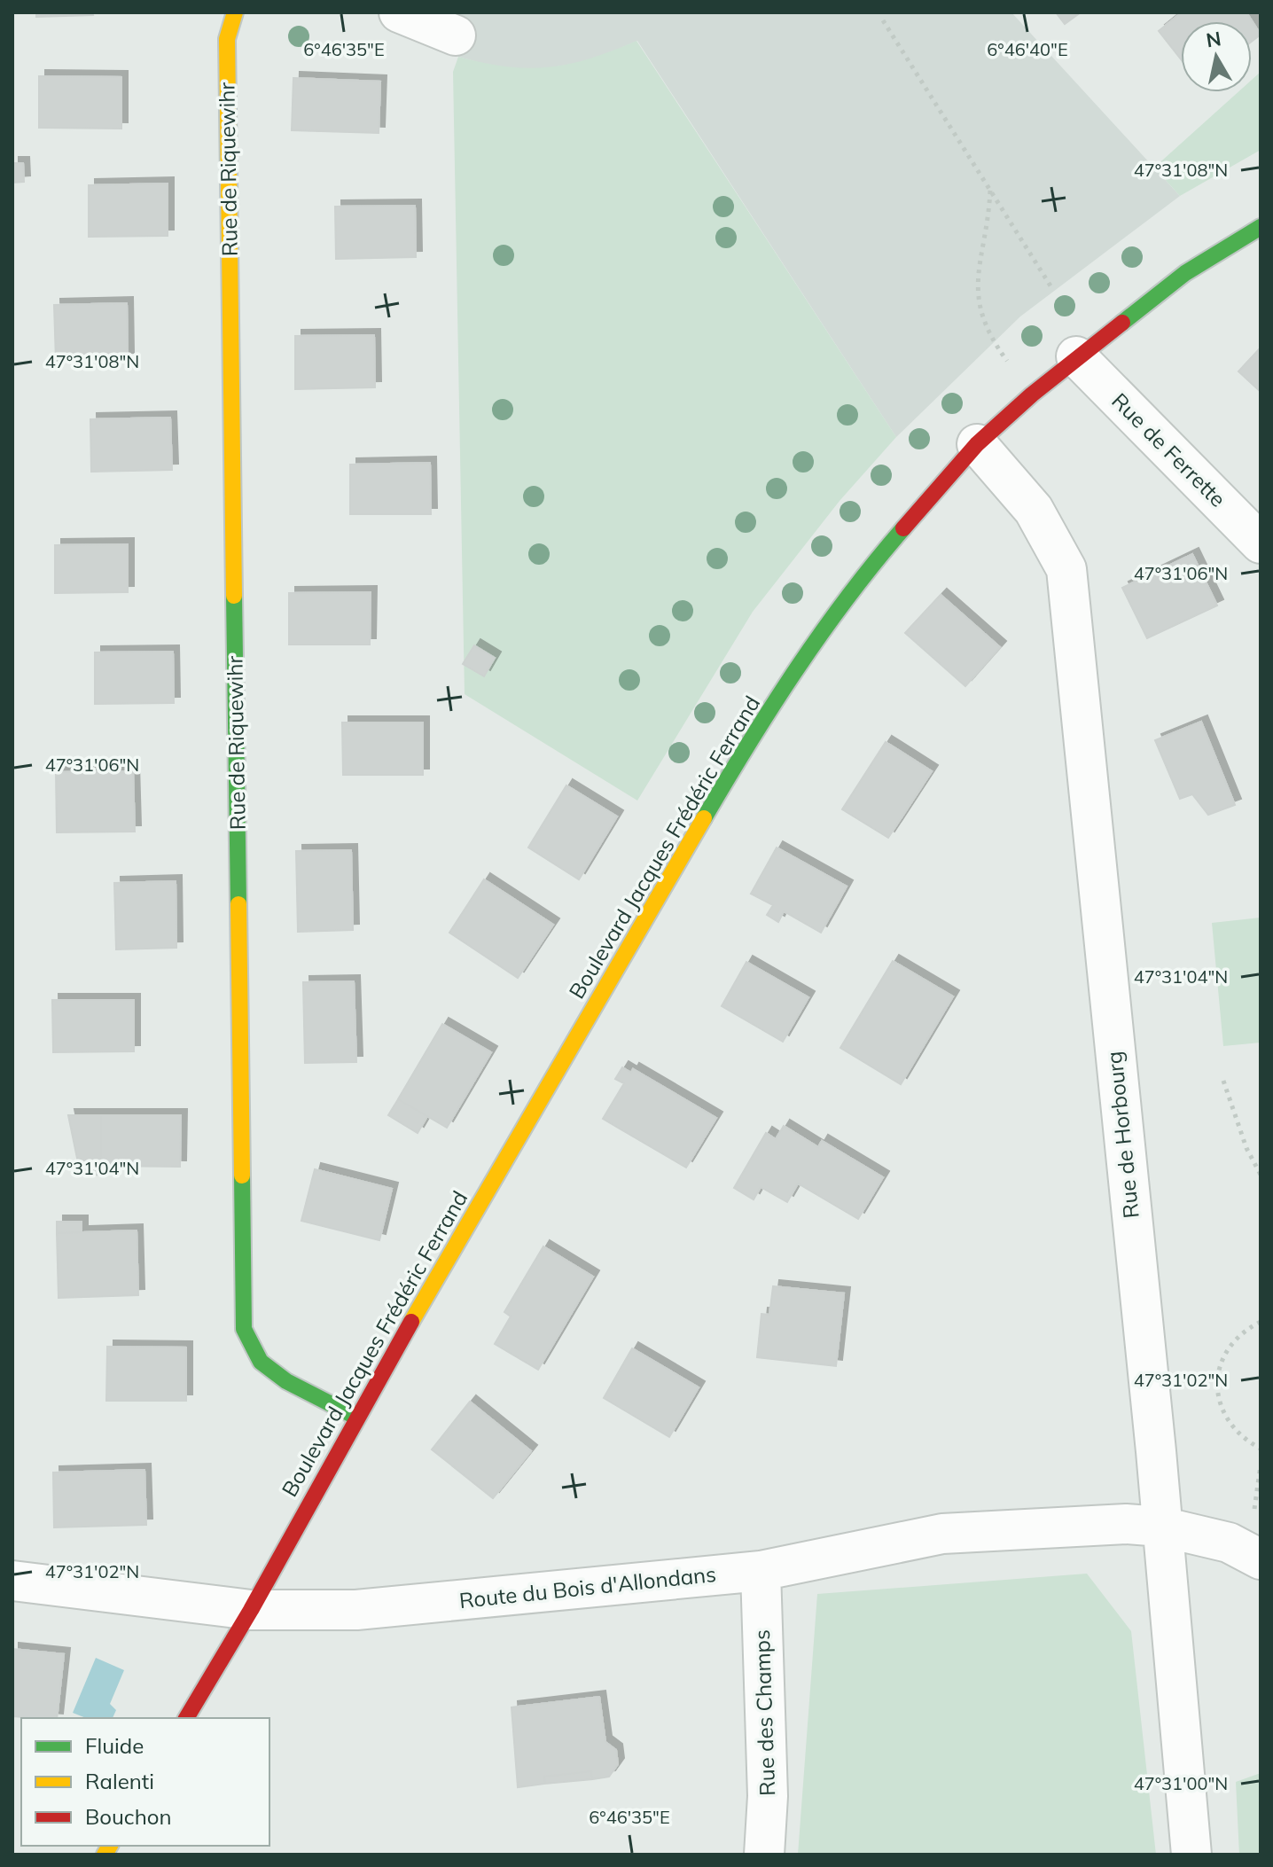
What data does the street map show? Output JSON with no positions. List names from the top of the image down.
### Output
{
  "streets": {
    "street": [
      "Rue de Riquewihr",
      "Rue de Ferrette",
      "Boulevard Jacques Frédéric Ferrand",
      "Rue de Horbourg",
      "Route du Bois d'Allondans",
      "Rue des Champs"
    ]
  },
  "crossings": [
    ["Rue de Riquewihr", "Boulevard Jacques Frédéric Ferrand"],
    ["Rue de Ferrette", "Boulevard Jacques Frédéric Ferrand"],
    ["Boulevard Jacques Frédéric Ferrand", "Rue de Horbourg"],
    ["Boulevard Jacques Frédéric Ferrand", "Route du Bois d'Allondans"],
    ["Rue de Horbourg", "Route du Bois d'Allondans"],
    ["Route du Bois d'Allondans", "Rue des Champs"]
  ],
  "legend": ["Fluide", "Ralenti", "Bouchon"],
  "north": "top",
  "coordinates": [
    "6°46'35\"E",
    "6°46'40\"E",
    "47°31'08\"N",
    "47°31'06\"N",
    "47°31'04\"N",
    "47°31'02\"N",
    "47°31'00\"N"
  ]
}
